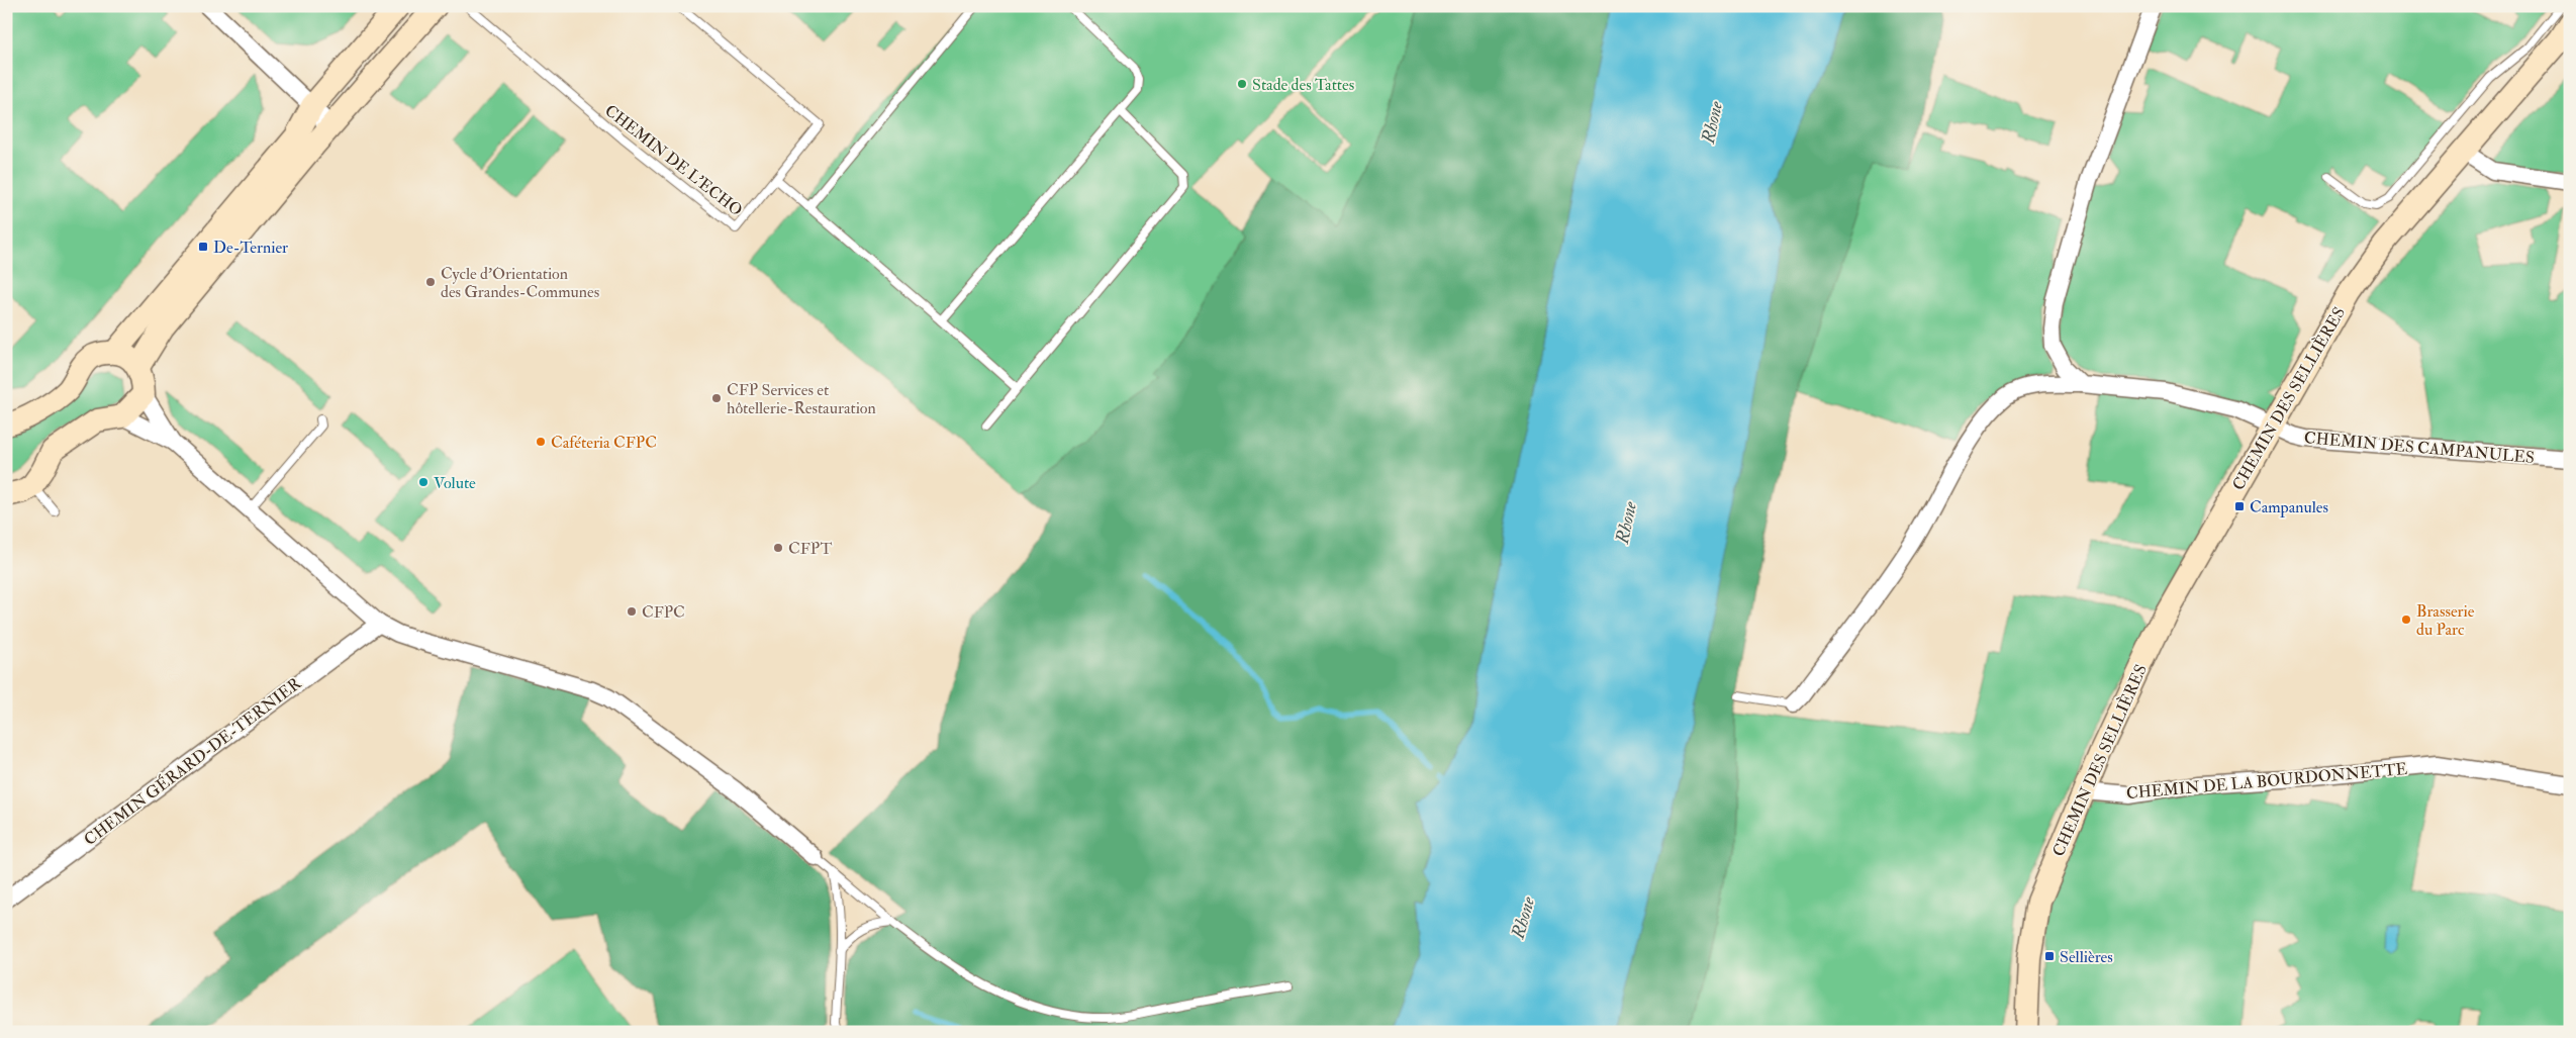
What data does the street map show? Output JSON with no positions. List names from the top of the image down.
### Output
{
  "streets": {
    "street": [
      "CHEMIN DES SELLIÈRES",
      "CHEMIN DES CAMPANULES",
      "CHEMIN GÉRARD-DE-TERNIER",
      "CHEMIN DE LA BOURDONNETTE"
    ],
    "lane": ["CHEMIN DE L'ECHO"]
  },
  "crossings": [
    ["CHEMIN DES SELLIÈRES", "CHEMIN DES CAMPANULES"],
    ["CHEMIN DES SELLIÈRES", "CHEMIN DE LA BOURDONNETTE"]
  ],
  "water": ["Rhone"],
  "places": {
    "other": [
      "Stade des Tattes",
      "Cycle d'Orientation des Grandes-Communes",
      "CFP Services et hôtellerie-Restauration",
      "Caféteria CFPC",
      "Volute",
      "CFPT",
      "CFPC",
      "Brasserie du Parc"
    ],
    "transit": ["De-Ternier", "Campanules", "Sellières"]
  }
}
